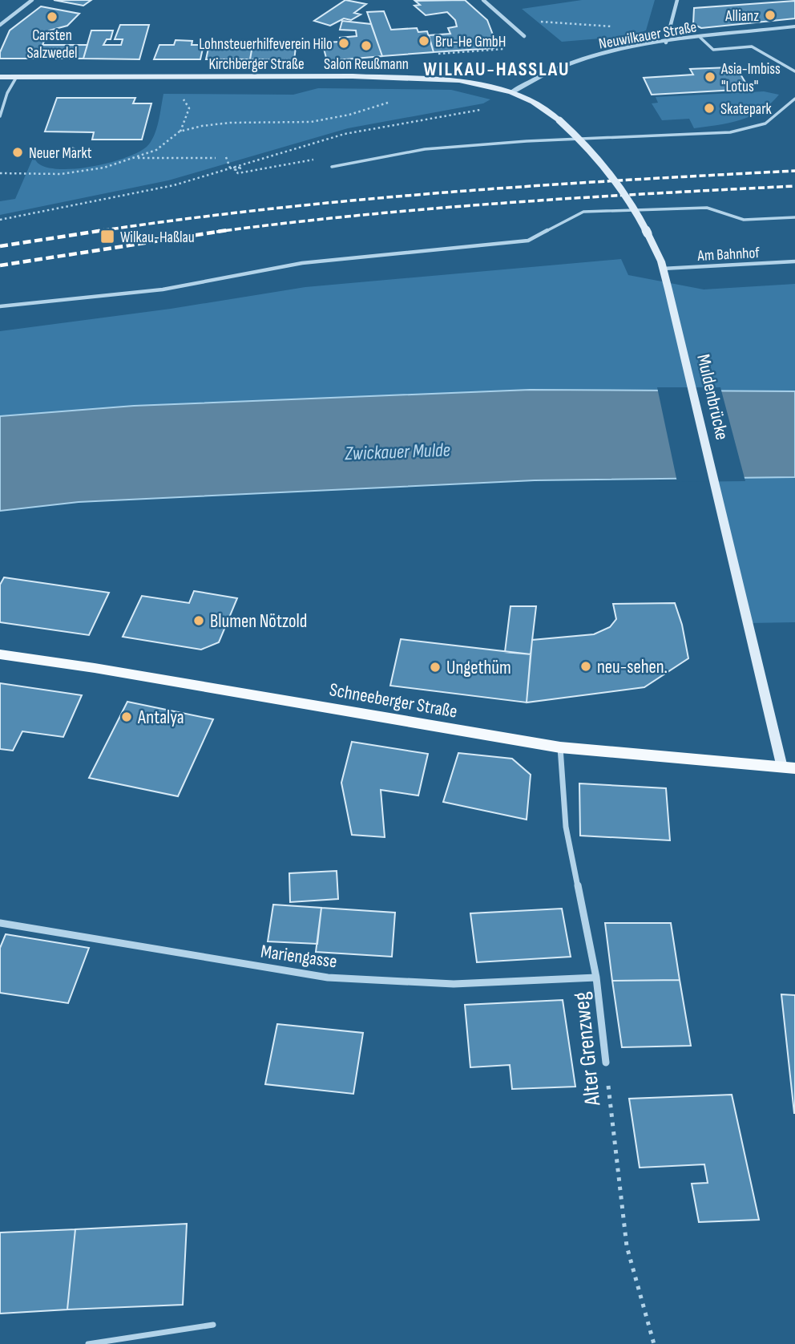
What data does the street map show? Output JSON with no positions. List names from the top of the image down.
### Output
{
  "streets": {
    "main road": ["Kirchberger Straße", "Muldenbrücke", "Schneeberger Straße"],
    "street": ["Neuwilkauer Straße", "Mariengasse", "Alter Grenzweg"],
    "lane": ["Am Bahnhof"]
  },
  "crossings": [
    ["Neuwilkauer Straße", "Kirchberger Straße"],
    ["Neuwilkauer Straße", "Muldenbrücke"],
    ["Kirchberger Straße", "Muldenbrücke"],
    ["Am Bahnhof", "Muldenbrücke"],
    ["Muldenbrücke", "Schneeberger Straße"],
    ["Schneeberger Straße", "Alter Grenzweg"],
    ["Mariengasse", "Alter Grenzweg"]
  ],
  "districts": ["WILKAU-HASSLAU"],
  "water": ["Zwickauer Mulde"],
  "places": {
    "other": [
      "Allianz",
      "Carsten Salzwedel",
      "Bru-He GmbH",
      "Lohnsteuerhilfeverein Hilo",
      "Salon Reußmann",
      "Asia-Imbiss \"Lotus\"",
      "Skatepark",
      "Neuer Markt",
      "Blumen Nötzold",
      "neu-sehen.",
      "Ungethüm",
      "Antalya"
    ],
    "transit": ["Wilkau-Haßlau"]
  }
}
